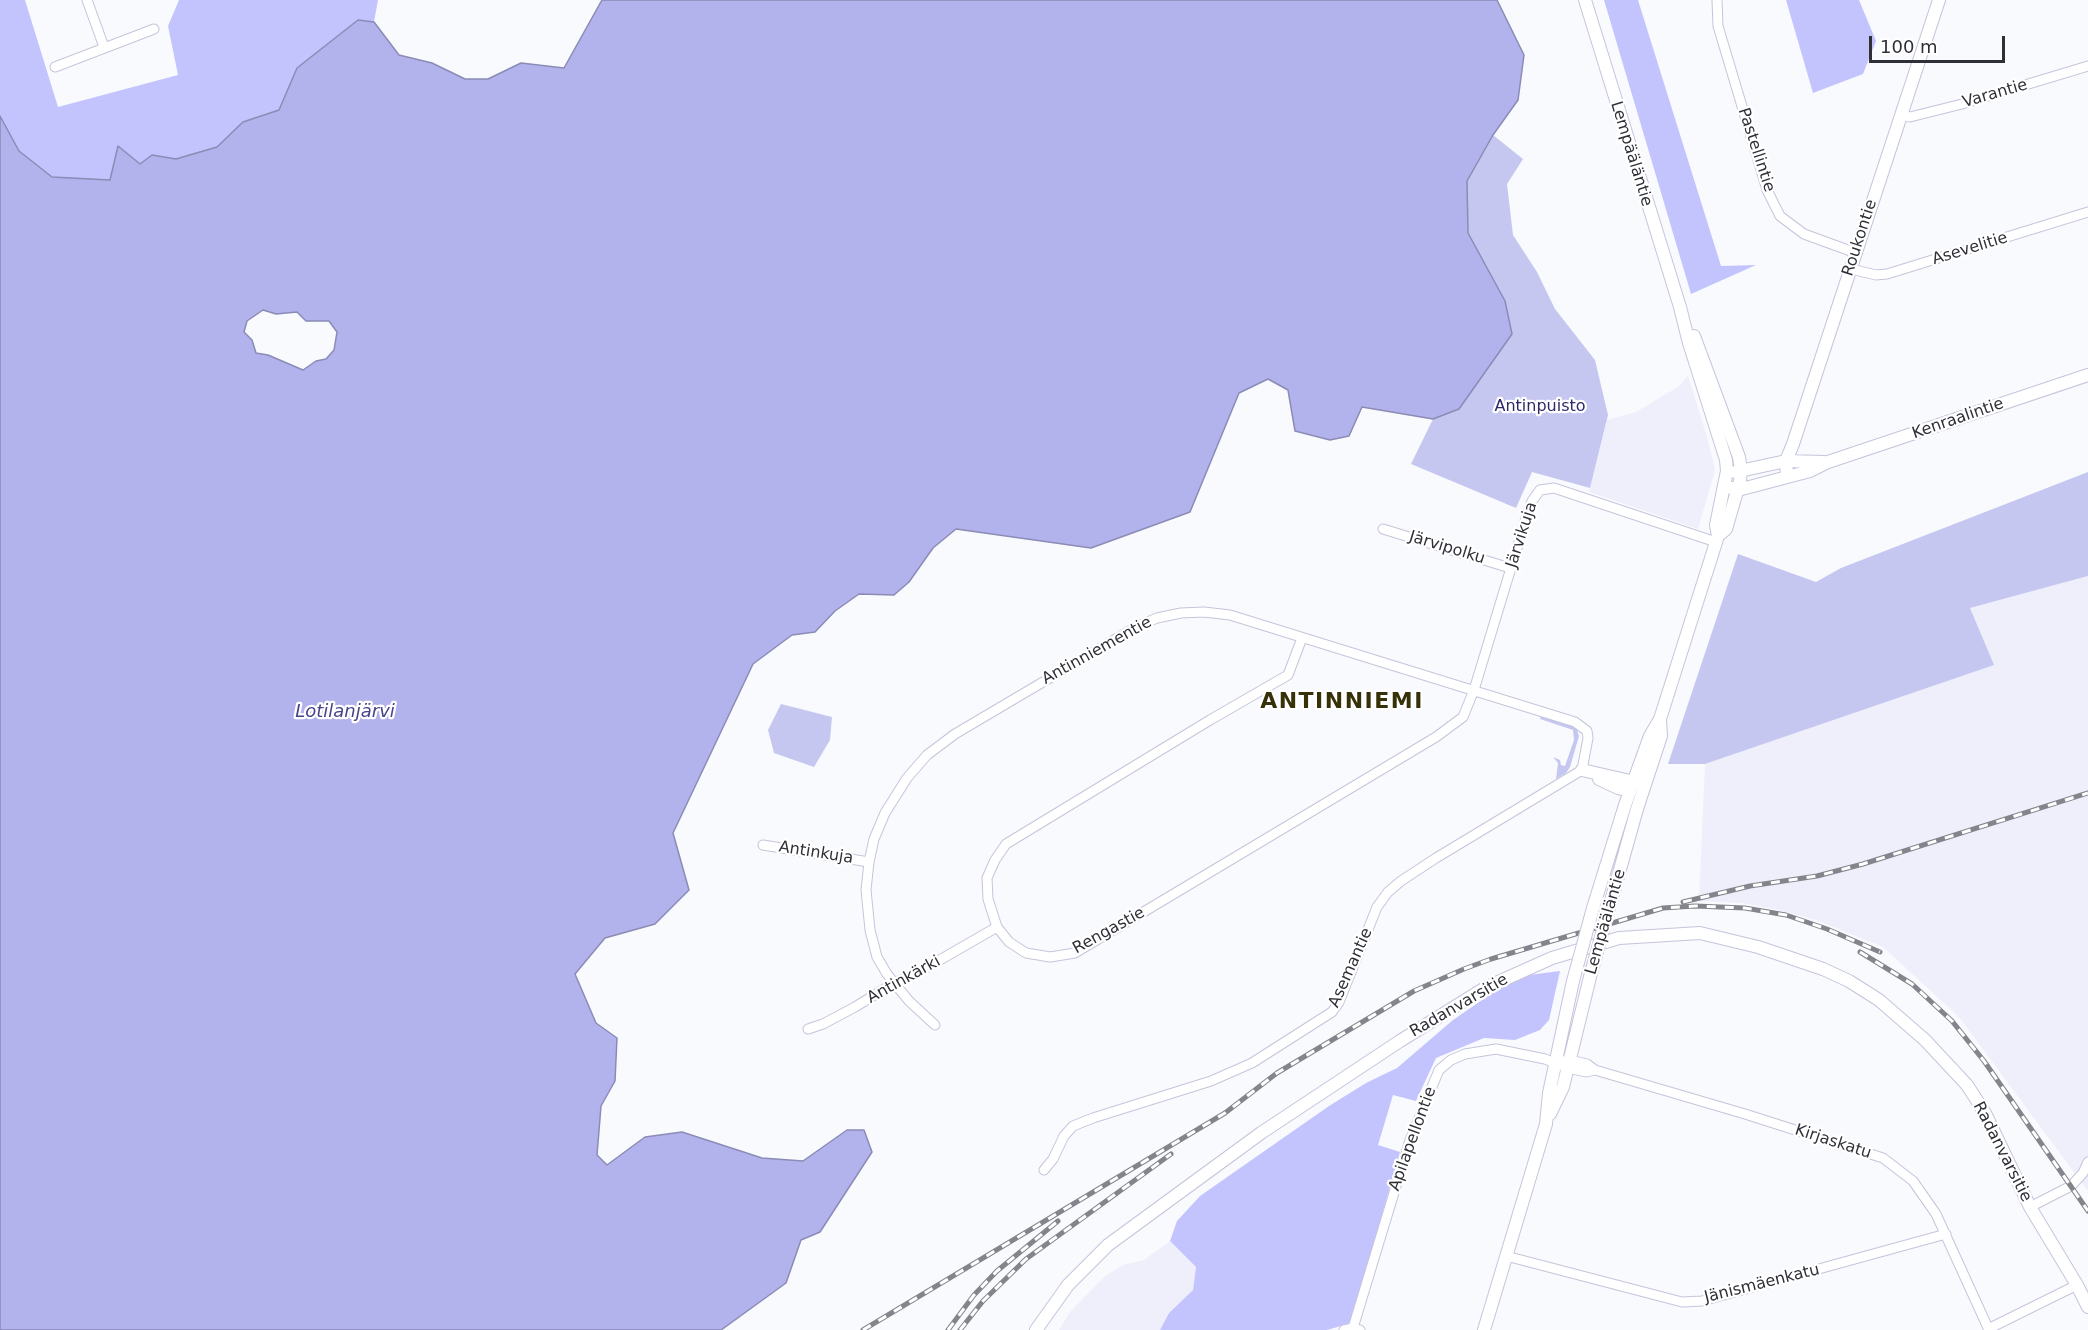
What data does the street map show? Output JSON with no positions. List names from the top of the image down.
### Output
{
  "streets": {
    "street": [
      "Varantie",
      "Pastellintie",
      "Lempääläntie",
      "Roukontie",
      "Asevelitie",
      "Kenraalintie",
      "Järvikuja",
      "Järvipolku",
      "Antinniementie",
      "Antinkuja",
      "Rengastie",
      "Asemantie",
      "Antinkärki",
      "Radanvarsitie",
      "Apilapellontie",
      "Kirjaskatu",
      "Jänismäenkatu"
    ]
  },
  "crossings": [
    ["Varantie", "Roukontie"],
    ["Pastellintie", "Roukontie"],
    ["Lempääläntie", "Kenraalintie"],
    ["Lempääläntie", "Järvikuja"],
    ["Lempääläntie", "Apilapellontie"],
    ["Lempääläntie", "Kirjaskatu"],
    ["Lempääläntie", "Jänismäenkatu"],
    ["Roukontie", "Asevelitie"],
    ["Roukontie", "Kenraalintie"],
    ["Järvikuja", "Järvipolku"],
    ["Järvikuja", "Antinniementie"],
    ["Järvikuja", "Rengastie"],
    ["Antinniementie", "Antinkuja"],
    ["Antinniementie", "Rengastie"],
    ["Antinniementie", "Asemantie"],
    ["Antinniementie", "Antinkärki"],
    ["Rengastie", "Antinkärki"],
    ["Radanvarsitie", "Kirjaskatu"],
    ["Apilapellontie", "Kirjaskatu"],
    ["Kirjaskatu", "Jänismäenkatu"]
  ],
  "districts": ["ANTINNIEMI"],
  "water": ["Lotilanjärvi"],
  "parks": ["Antinpuisto"],
  "scale_bar": "100 m"
}
